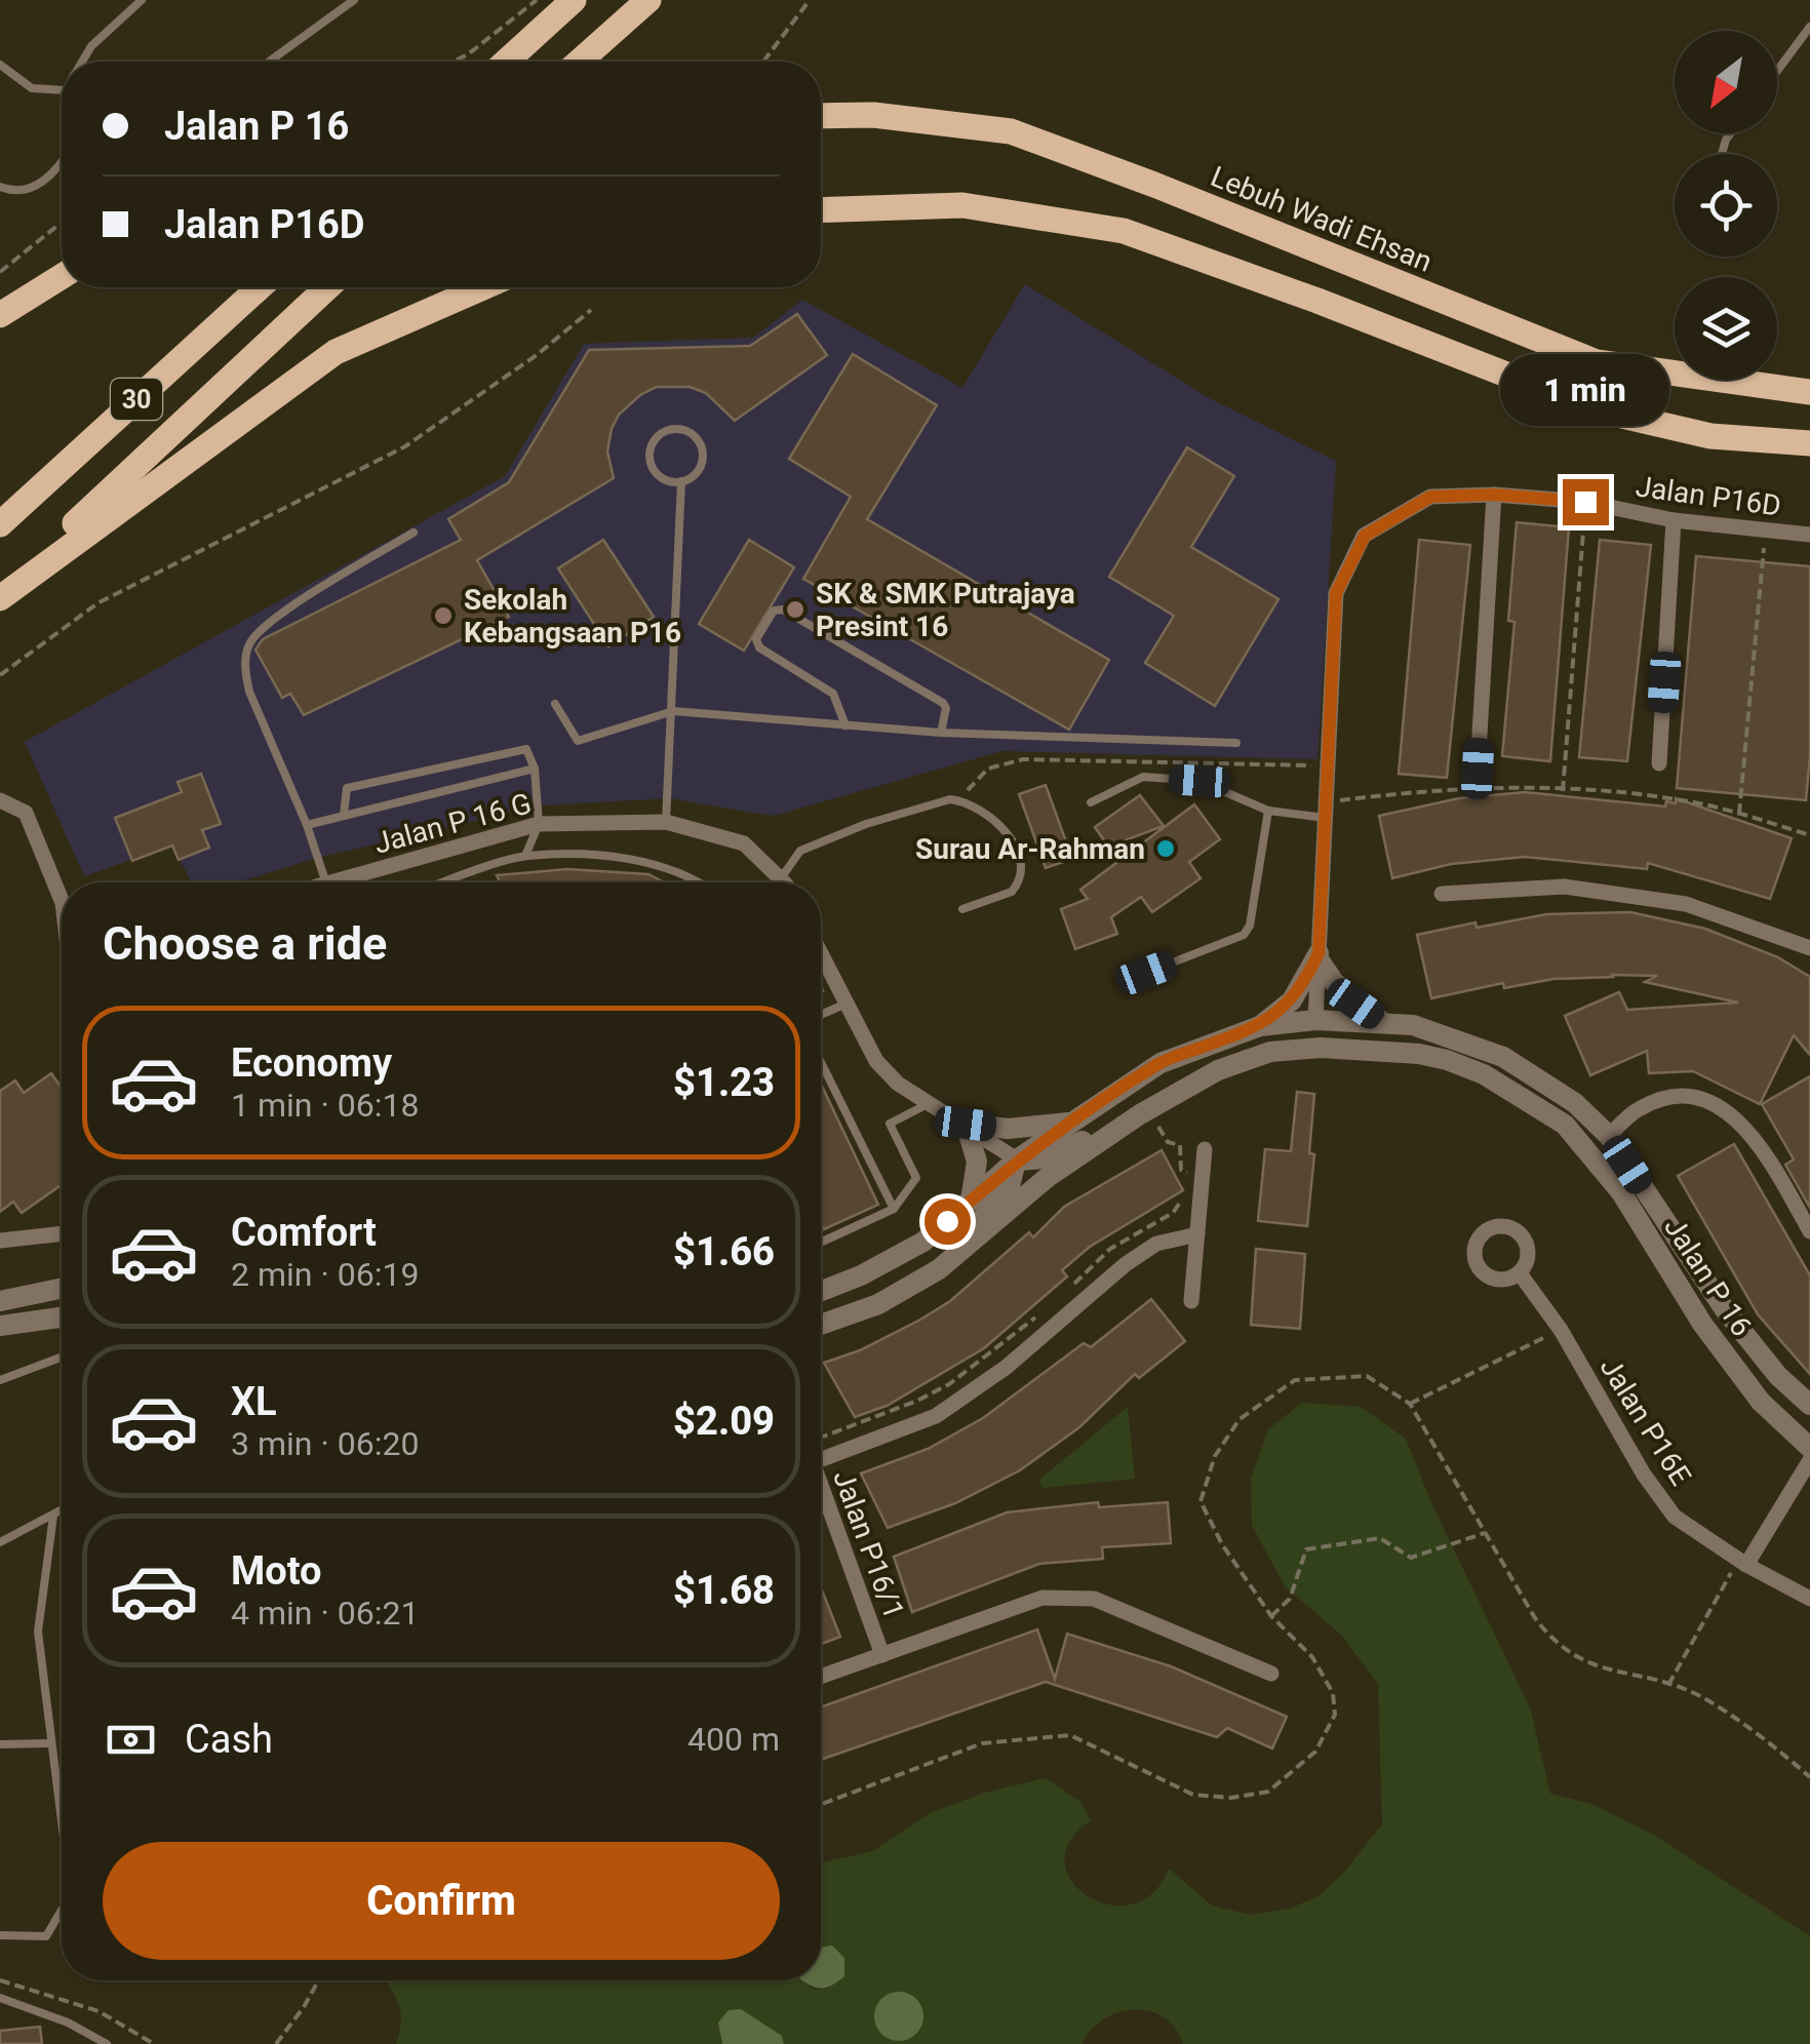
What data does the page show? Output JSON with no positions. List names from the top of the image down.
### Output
{
  "streets": {
    "main road": ["Lebuh Wadi Ehsan", "30"],
    "street": [
      "Jalan P16D",
      "Jalan P 16 G",
      "Jalan P 16",
      "Jalan P16E",
      "Jalan P16/1"
    ]
  },
  "crossings": [
    ["Jalan P16D", "Jalan P 16"]
  ],
  "places": ["SK & SMK Putrajaya Presint 16", "Sekolah Kebangsaan P16", "Surau Ar-Rahman"],
  "north": "bottom left",
  "page": {
    "banner": ["Jalan P 16", "Jalan P16D"],
    "bubble": "1 min",
    "heading": "Choose a ride",
    "list": [
      {
        "name": "Economy",
        "note": "1 min · 06:18",
        "value": "$1.23"
      },
      {
        "name": "Comfort",
        "note": "2 min · 06:19",
        "value": "$1.66"
      },
      {
        "name": "XL",
        "note": "3 min · 06:20",
        "value": "$2.09"
      },
      {
        "name": "Moto",
        "note": "4 min · 06:21",
        "value": "$1.68"
      }
    ],
    "pay": ["Cash", "400 m"],
    "buttons": "Confirm"
  }
}
